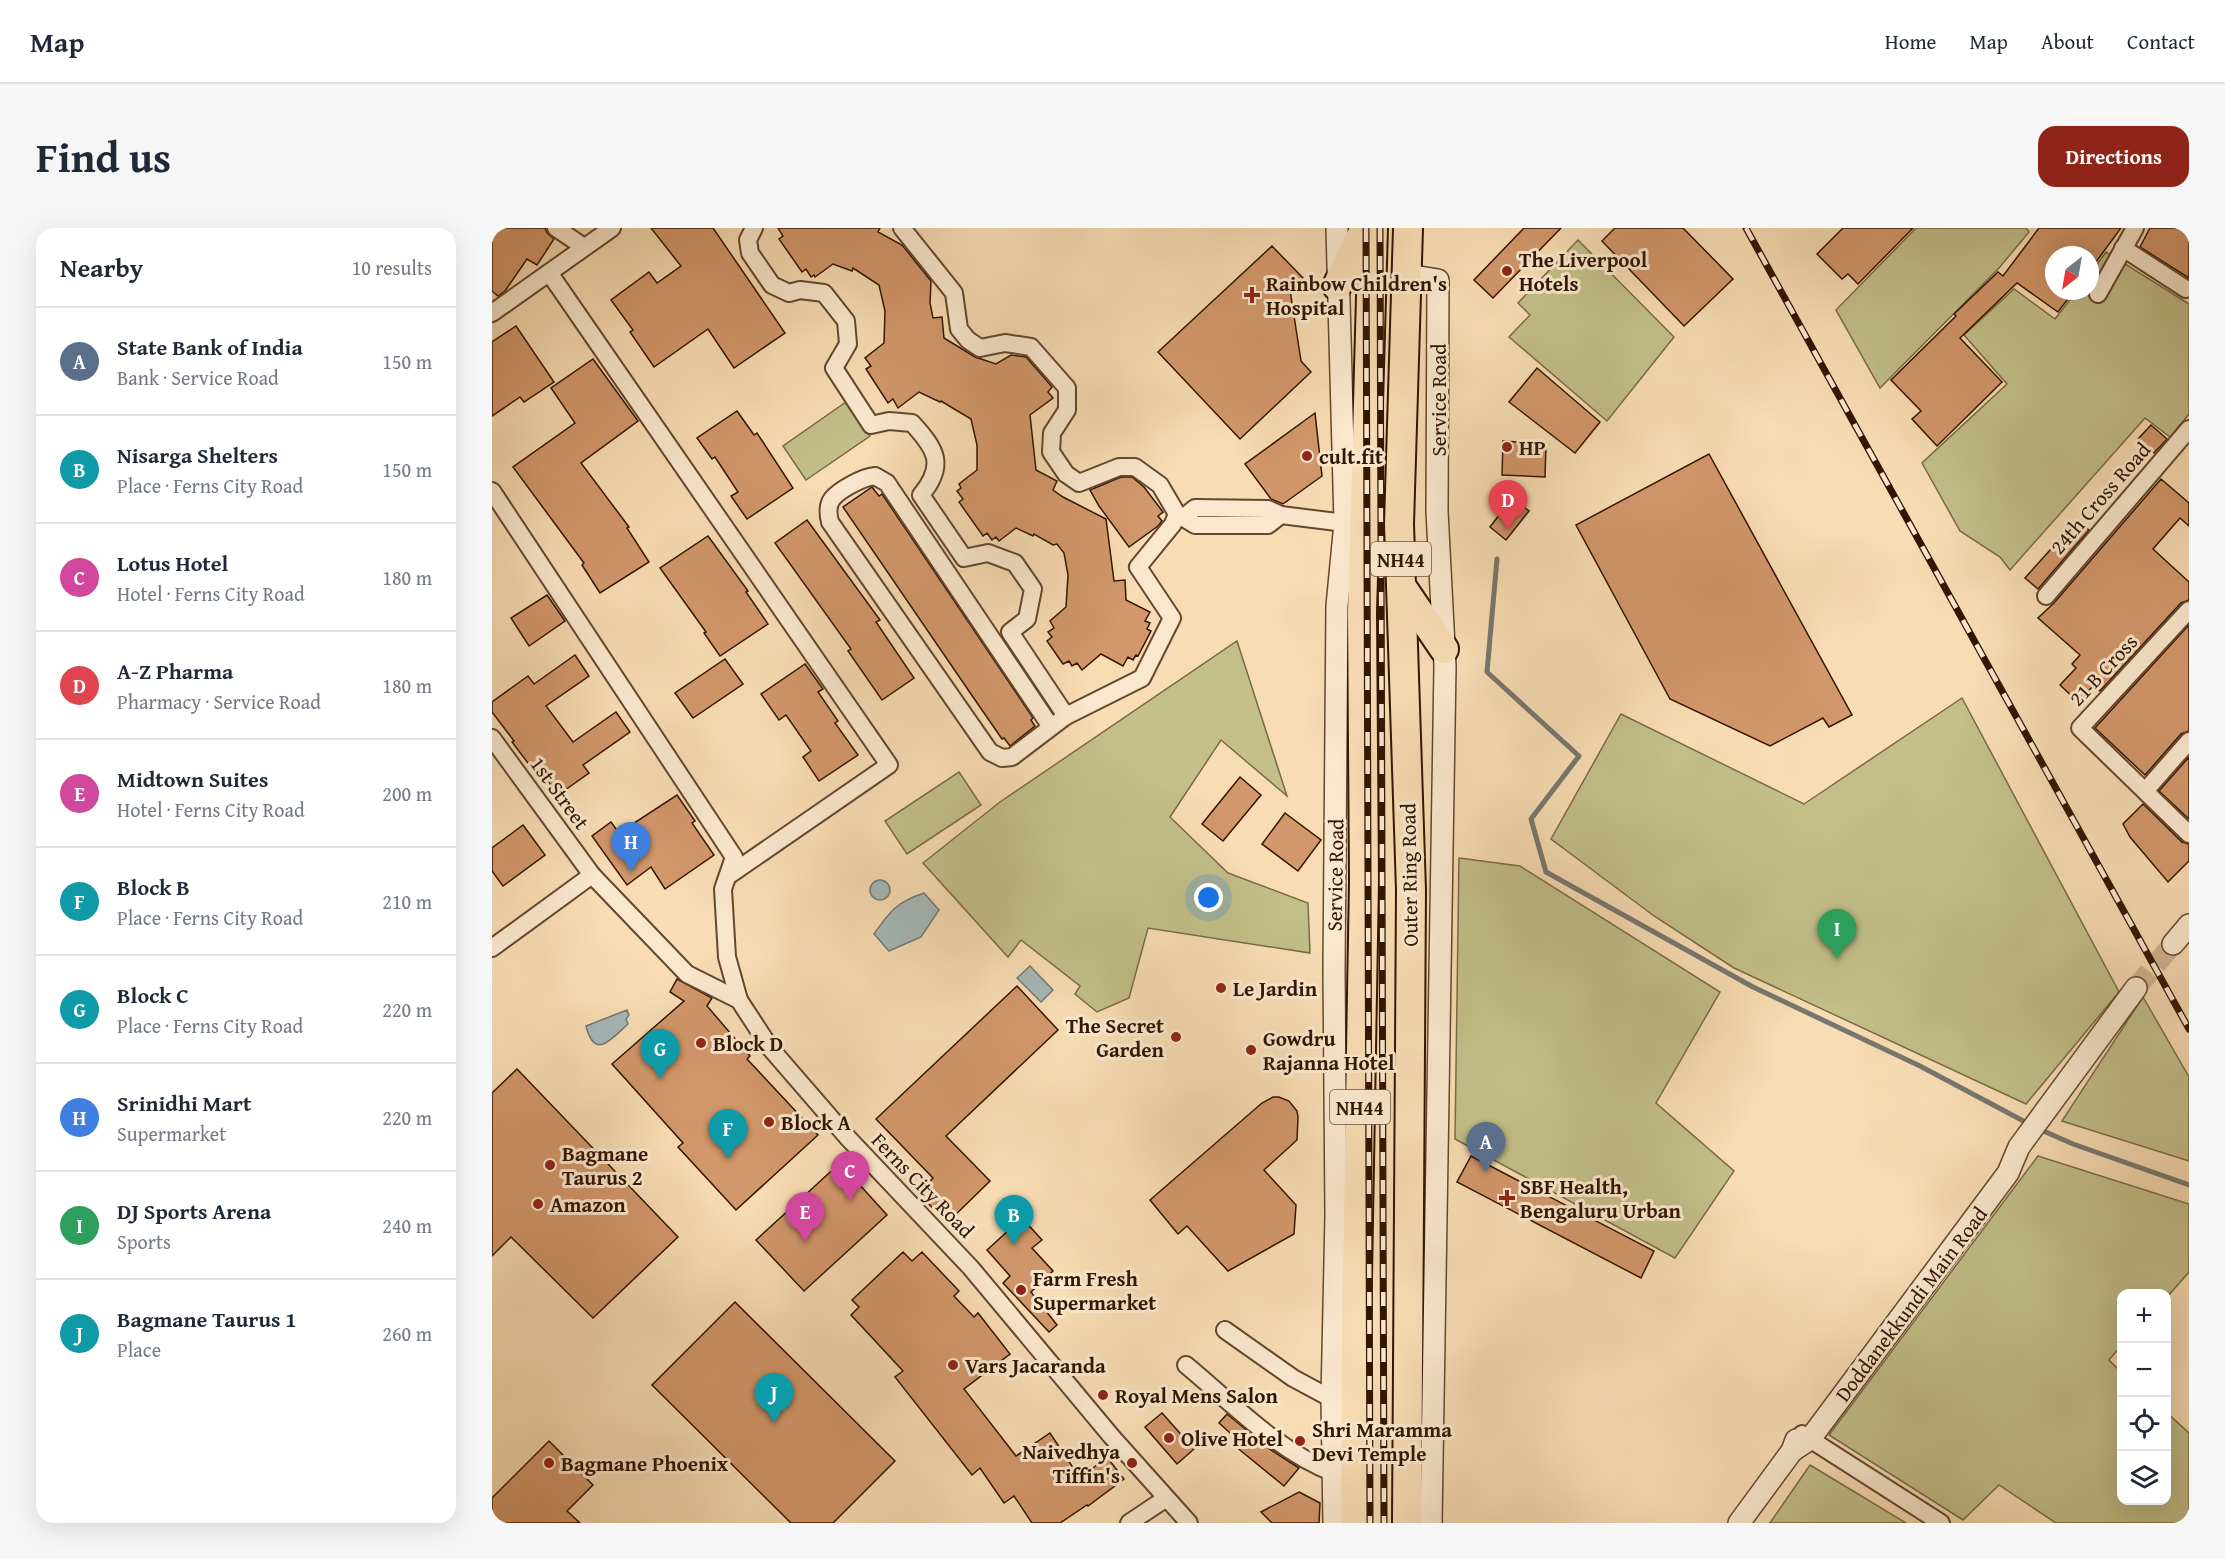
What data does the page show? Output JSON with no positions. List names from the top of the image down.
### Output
{
  "streets": {
    "highway": ["NH44", "Outer Ring Road"],
    "street": [
      "Service Road",
      "24th Cross Road",
      "21 B Cross",
      "1st Street",
      "Ferns City Road",
      "Doddanekkundi Main Road"
    ]
  },
  "crossings": [
    ["Service Road", "Outer Ring Road"],
    ["1st Street", "Ferns City Road"]
  ],
  "places": {
    "other": [
      "The Liverpool Hotels",
      "HP",
      "cult.fit",
      "Le Jardin",
      "The Secret Garden",
      "Block D",
      "Gowdru Rajanna Hotel",
      "Block A",
      "Bagmane Taurus 2",
      "Amazon",
      "Farm Fresh Supermarket",
      "Vars Jacaranda",
      "Royal Mens Salon",
      "Olive Hotel",
      "Shri Maramma Devi Temple",
      "Bagmane Phoenix",
      "Naivedhya Tiffin's"
    ],
    "health": ["Rainbow Children's Hospital", "SBF Health, Bengaluru Urban"]
  },
  "north": "bottom left",
  "page": {
    "header": "Map",
    "nav": [
      "Home",
      "Map",
      "About",
      "Contact"
    ],
    "title": "Find us",
    "buttons": "Directions",
    "heading": ["Nearby", "10 results"],
    "list": [
      {
        "mark": "A",
        "name": "State Bank of India",
        "note": "Bank · Service Road",
        "value": "150 m"
      },
      {
        "mark": "B",
        "name": "Nisarga Shelters",
        "note": "Place · Ferns City Road",
        "value": "150 m"
      },
      {
        "mark": "C",
        "name": "Lotus Hotel",
        "note": "Hotel · Ferns City Road",
        "value": "180 m"
      },
      {
        "mark": "D",
        "name": "A-Z Pharma",
        "note": "Pharmacy · Service Road",
        "value": "180 m"
      },
      {
        "mark": "E",
        "name": "Midtown Suites",
        "note": "Hotel · Ferns City Road",
        "value": "200 m"
      },
      {
        "mark": "F",
        "name": "Block B",
        "note": "Place · Ferns City Road",
        "value": "210 m"
      },
      {
        "mark": "G",
        "name": "Block C",
        "note": "Place · Ferns City Road",
        "value": "220 m"
      },
      {
        "mark": "H",
        "name": "Srinidhi Mart",
        "note": "Supermarket",
        "value": "220 m"
      },
      {
        "mark": "I",
        "name": "DJ Sports Arena",
        "note": "Sports",
        "value": "240 m"
      },
      {
        "mark": "J",
        "name": "Bagmane Taurus 1",
        "note": "Place",
        "value": "260 m"
      }
    ],
    "pins": [
      "D",
      "H",
      "I",
      "G",
      "F",
      "A",
      "C",
      "E",
      "B",
      "J"
    ],
    "map_buttons": ["+", "−"]
  }
}
